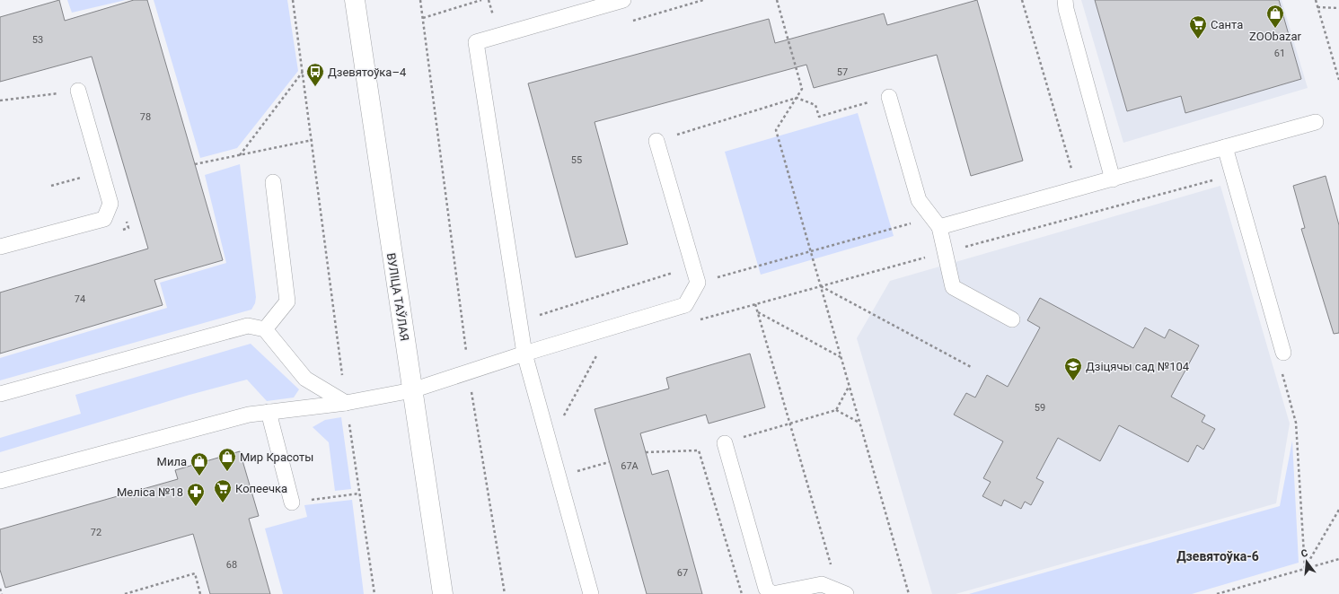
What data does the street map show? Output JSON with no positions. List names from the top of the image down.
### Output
{
  "streets": {
    "street": ["ВУЛІЦА ТАЎЛАЯ"]
  },
  "districts": ["Дзевятоўка-6"],
  "places": {
    "shop": ["ZOObazar", "Мир Красоты", "Мила"],
    "supermarket": ["Санта", "Копеечка"],
    "bus stop": ["Дзевятоўка–4"],
    "school or university": ["Дзіцячы сад №104"],
    "pharmacy": ["Меліса №18"]
  },
  "house_numbers": [
    "53",
    "61",
    "57",
    "78",
    "55",
    "74",
    "59",
    "67А",
    "72",
    "68",
    "67"
  ],
  "north": "top"
}
